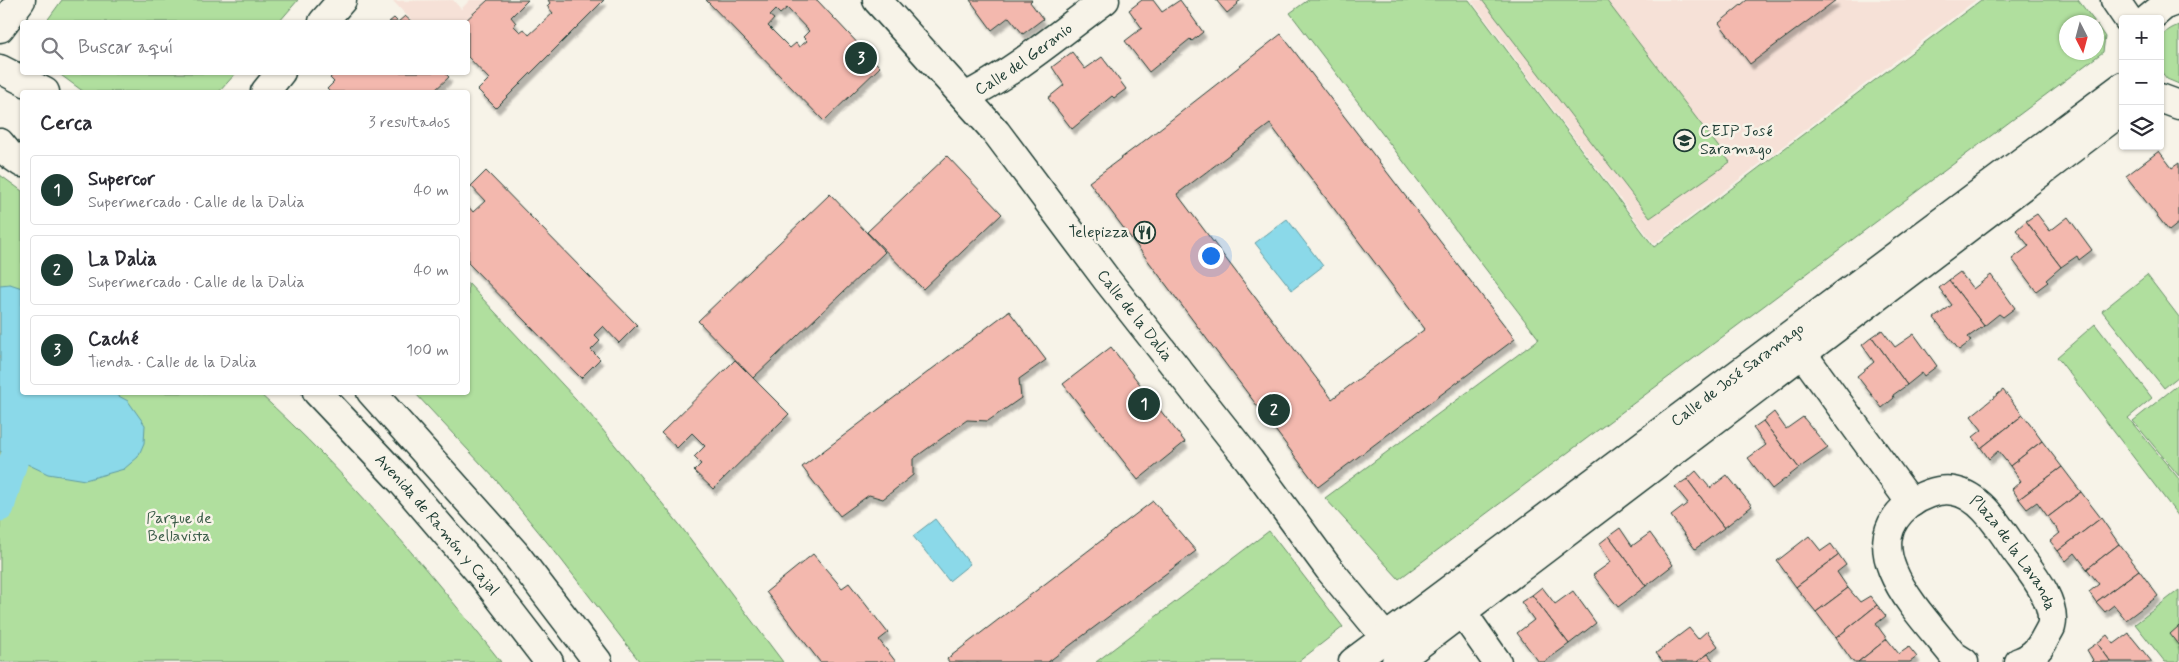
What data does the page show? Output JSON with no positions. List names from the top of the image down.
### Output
{
  "streets": {
    "street": [
      "Calle del Geranio",
      "Calle de la Dalia",
      "Calle de José Saramago",
      "Avenida de Ramón y Cajal",
      "Plaza de la Lavanda"
    ]
  },
  "crossings": [
    ["Calle del Geranio", "Calle de la Dalia"],
    ["Calle de la Dalia", "Calle de José Saramago"]
  ],
  "parks": ["Parque de Bellavista"],
  "places": {
    "school or university": ["CEIP José Saramago"],
    "restaurant": ["Telepizza"]
  },
  "north": "bottom",
  "page": {
    "map_buttons": ["+", "−"],
    "search": "Buscar aquí",
    "pins": ["3", "1", "2"],
    "heading": ["Cerca", "3 resultados"],
    "list": [
      {
        "mark": "1",
        "name": "Supercor",
        "note": "Supermercado · Calle de la Dalia",
        "value": "40 m"
      },
      {
        "mark": "2",
        "name": "La Dalia",
        "note": "Supermercado · Calle de la Dalia",
        "value": "40 m"
      },
      {
        "mark": "3",
        "name": "Caché",
        "note": "Tienda · Calle de la Dalia",
        "value": "100 m"
      }
    ]
  }
}
